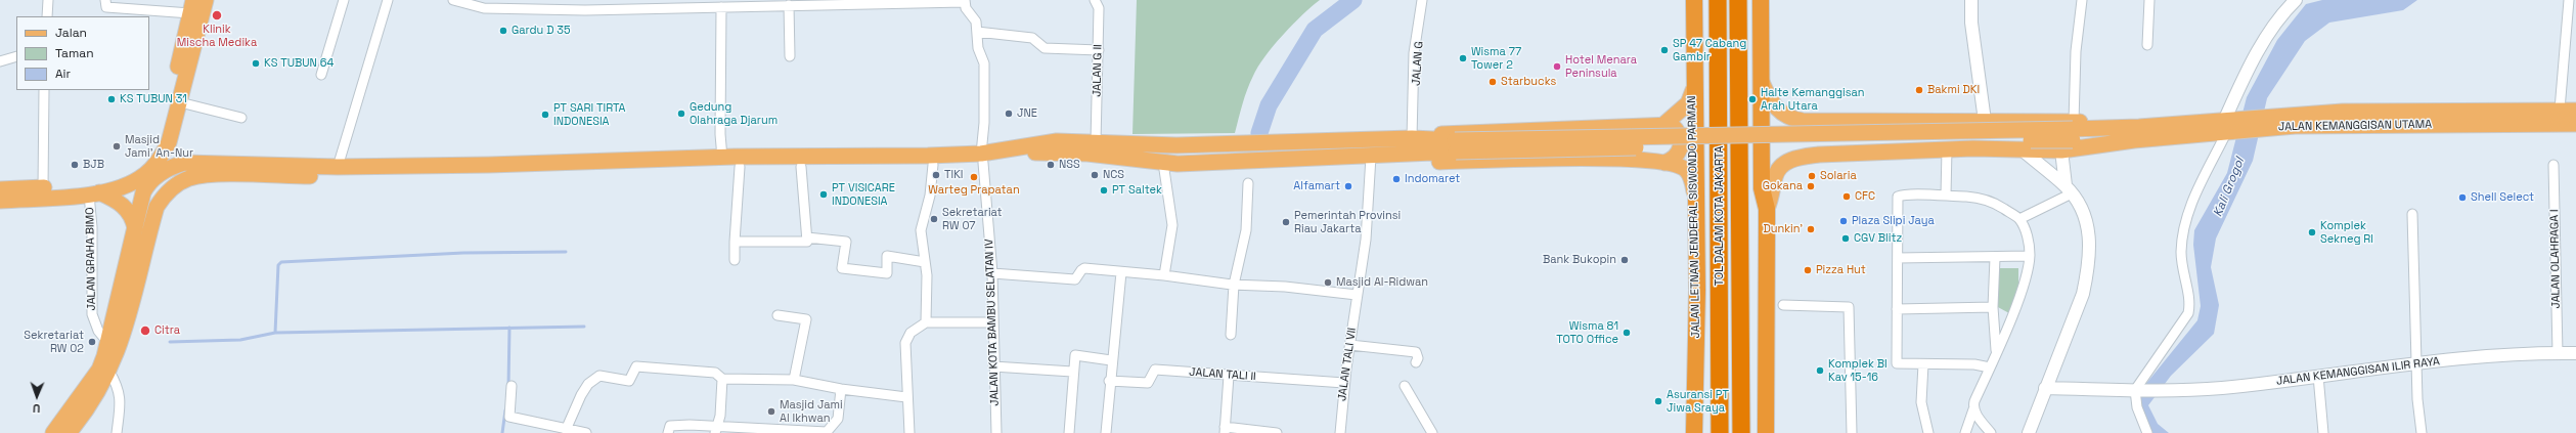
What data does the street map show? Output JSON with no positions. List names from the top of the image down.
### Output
{
  "streets": {
    "highway": ["TOL DALAM KOTA JAKARTA", "JALAN LETNAN JENDERAL SISWONDO PARMAN"],
    "main road": ["JALAN KEMANGGISAN UTAMA"],
    "street": [
      "JALAN G",
      "JALAN G II",
      "JALAN GRAHA BIMO",
      "JALAN OLAHRAGA I",
      "JALAN KOTA BAMBU SELATAN IV",
      "JALAN TALI VII",
      "JALAN KEMANGGISAN ILIR RAYA",
      "JALAN TALI II"
    ]
  },
  "crossings": [
    ["JALAN OLAHRAGA I", "JALAN KEMANGGISAN ILIR RAYA"],
    ["JALAN TALI VII", "JALAN TALI II"]
  ],
  "water": ["Kali Grogol"],
  "places": [
    "Klinik Mischa Medika",
    "Gardu D 35",
    "SP 47 Cabang Gambir",
    "Wisma 77 Tower 2",
    "KS TUBUN 64",
    "Hotel Menara Peninsula",
    "Starbucks",
    "Bakmi DKI",
    "KS TUBUN 31",
    "Halte Kemanggisan Arah Utara",
    "Gedung Olahraga Djarum",
    "JNE",
    "PT SARI TIRTA INDONESIA",
    "Masjid Jami' An-Nur",
    "BJB",
    "NSS",
    "TIKI",
    "NCS",
    "Solaria",
    "Warteg Prapatan",
    "Indomaret",
    "Alfamart",
    "Gokana",
    "PT Saltek",
    "PT VISICARE INDONESIA",
    "CFC",
    "Shell Select",
    "Sekretariat RW 07",
    "Plaza Slipi Jaya",
    "Pemerintah Provinsi Riau Jakarta",
    "Dunkin'",
    "Komplek Sekneg RI",
    "CGV Blitz",
    "Bank Bukopin",
    "Pizza Hut",
    "Masjid Al-Ridwan",
    "Citra",
    "Wisma 81 TOTO Office",
    "Sekretariat RW 02",
    "Komplek BI Kav 15-16",
    "Asuransi PT Jiwa Sraya",
    "Masjid Jami Al Ikhwan"
  ],
  "legend": ["Jalan", "Taman", "Air"],
  "north": "bottom"
}
